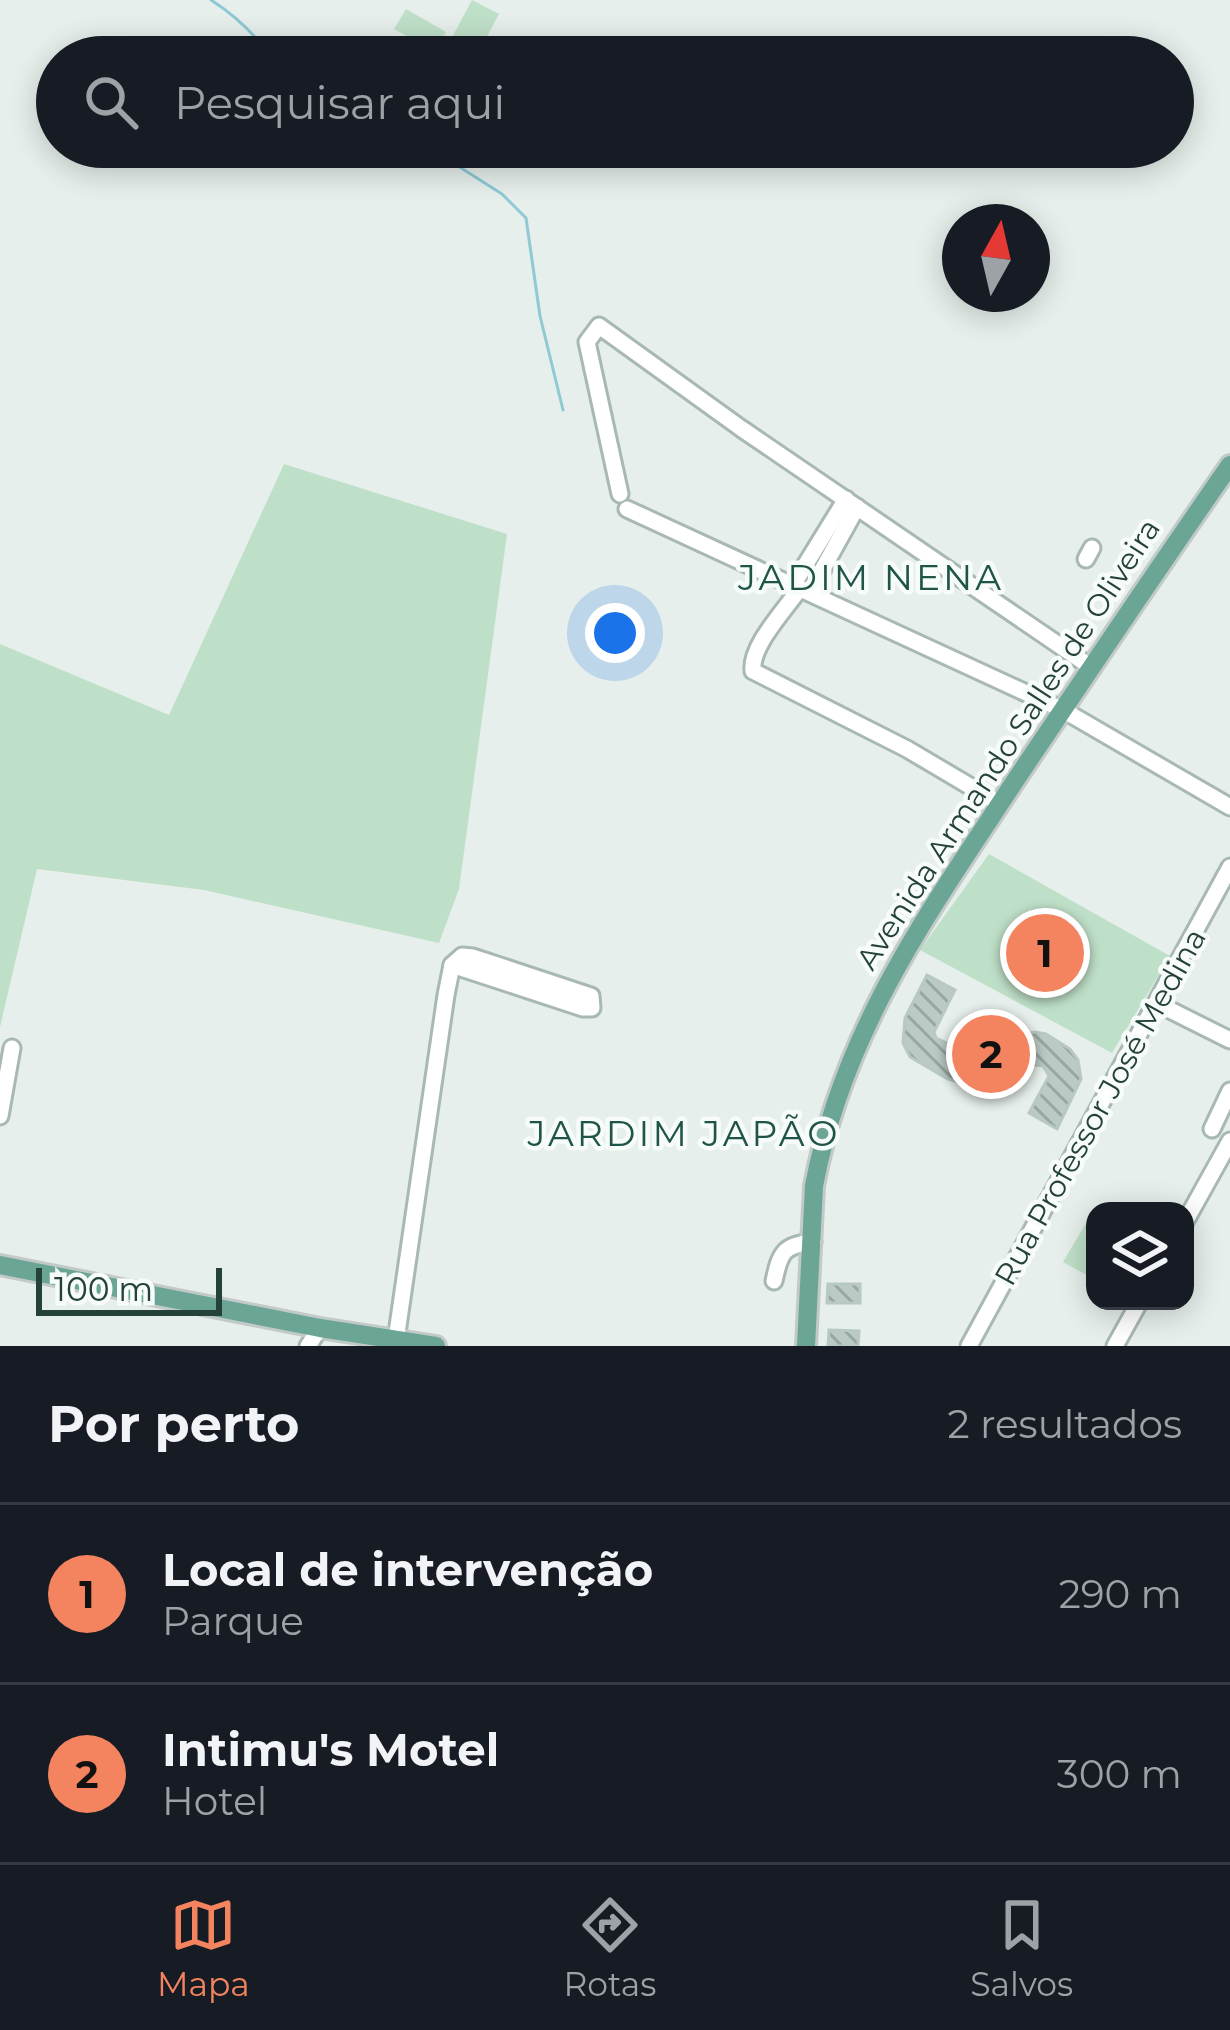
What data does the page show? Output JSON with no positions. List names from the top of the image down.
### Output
{
  "streets": {
    "main road": ["Avenida Armando Salles de Oliveira"],
    "street": ["Rua Professor José Medina"]
  },
  "districts": ["JADIM NENA", "JARDIM JAPÃO"],
  "scale_bar": "100 m",
  "north": "top",
  "page": {
    "search": "Pesquisar aqui",
    "pins": ["1", "2"],
    "scale": "100 m",
    "heading": ["Por perto", "2 resultados"],
    "list": [
      {
        "mark": "1",
        "name": "Local de intervenção",
        "note": "Parque",
        "value": "290 m"
      },
      {
        "mark": "2",
        "name": "Intimu's Motel",
        "note": "Hotel",
        "value": "300 m"
      }
    ],
    "nav": ["Mapa", "Rotas", "Salvos"]
  }
}
